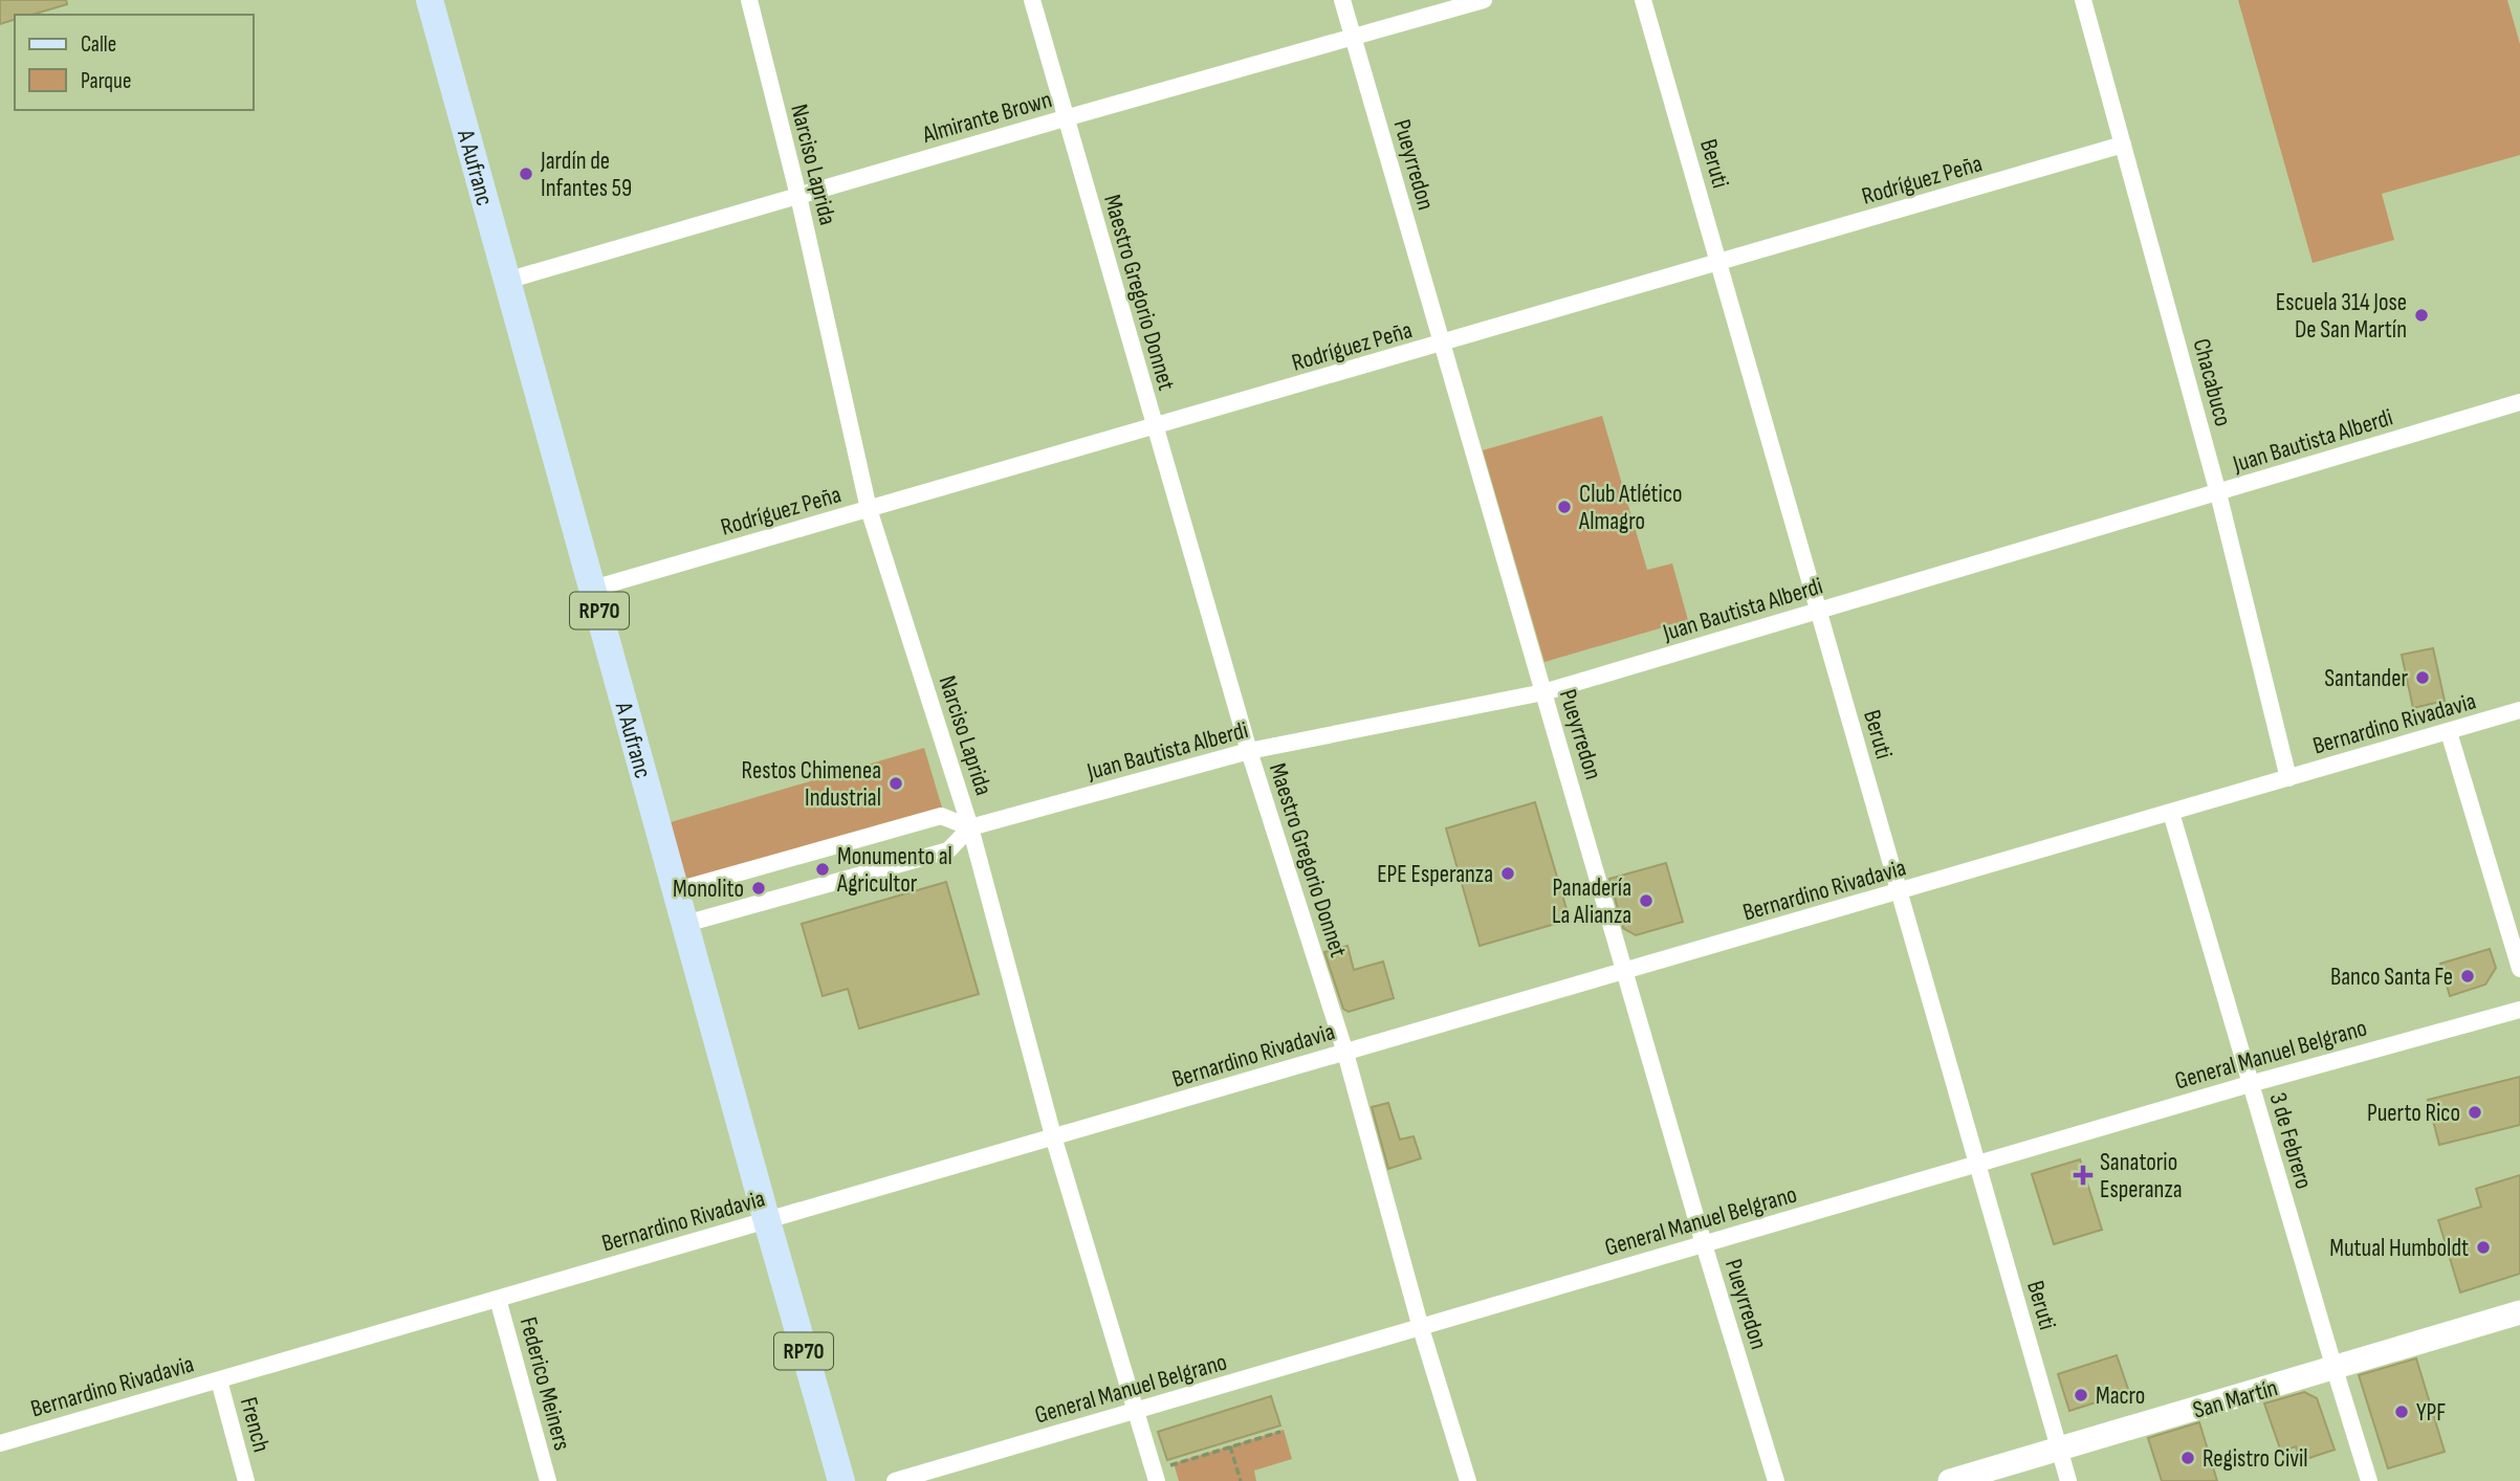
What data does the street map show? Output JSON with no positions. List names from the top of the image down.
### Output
{
  "streets": {
    "main road": ["A Aufranc", "RP70", "San Martín"],
    "street": [
      "Almirante Brown",
      "Beruti",
      "Narciso Laprida",
      "Pueyrredon",
      "Rodríguez Peña",
      "Maestro Gregorio Donnet",
      "Chacabuco",
      "Juan Bautista Alberdi",
      "Bernardino Rivadavia",
      "General Manuel Belgrano",
      "3 de Febrero",
      "Federico Meiners",
      "French"
    ]
  },
  "crossings": [
    ["Almirante Brown", "Narciso Laprida"],
    ["Almirante Brown", "Pueyrredon"],
    ["Almirante Brown", "A Aufranc"],
    ["Almirante Brown", "Maestro Gregorio Donnet"],
    ["Beruti", "Rodríguez Peña"],
    ["Beruti", "Juan Bautista Alberdi"],
    ["Beruti", "Bernardino Rivadavia"],
    ["Beruti", "General Manuel Belgrano"],
    ["Beruti", "San Martín"],
    ["Narciso Laprida", "Rodríguez Peña"],
    ["Narciso Laprida", "Juan Bautista Alberdi"],
    ["Narciso Laprida", "Bernardino Rivadavia"],
    ["Narciso Laprida", "General Manuel Belgrano"],
    ["Pueyrredon", "Rodríguez Peña"],
    ["Pueyrredon", "Juan Bautista Alberdi"],
    ["Pueyrredon", "Bernardino Rivadavia"],
    ["Pueyrredon", "General Manuel Belgrano"],
    ["A Aufranc", "Rodríguez Peña"],
    ["A Aufranc", "Juan Bautista Alberdi"],
    ["A Aufranc", "Bernardino Rivadavia"],
    ["Rodríguez Peña", "Maestro Gregorio Donnet"],
    ["Rodríguez Peña", "Chacabuco"],
    ["Maestro Gregorio Donnet", "Juan Bautista Alberdi"],
    ["Maestro Gregorio Donnet", "Bernardino Rivadavia"],
    ["Maestro Gregorio Donnet", "General Manuel Belgrano"],
    ["Chacabuco", "Juan Bautista Alberdi"],
    ["Chacabuco", "Bernardino Rivadavia"],
    ["Bernardino Rivadavia", "3 de Febrero"],
    ["Bernardino Rivadavia", "Federico Meiners"],
    ["Bernardino Rivadavia", "French"],
    ["General Manuel Belgrano", "3 de Febrero"],
    ["3 de Febrero", "San Martín"]
  ],
  "places": {
    "other": [
      "Jardín de Infantes 59",
      "Escuela 314 Jose De San Martín",
      "Club Atlético Almagro",
      "Santander",
      "Restos Chimenea Industrial",
      "Monumento al Agricultor",
      "EPE Esperanza",
      "Monolito",
      "Panadería La Alianza",
      "Banco Santa Fe",
      "Puerto Rico",
      "Mutual Humboldt",
      "Macro",
      "YPF",
      "Registro Civil"
    ],
    "health": ["Sanatorio Esperanza"]
  },
  "legend": ["Calle", "Parque"]
}
